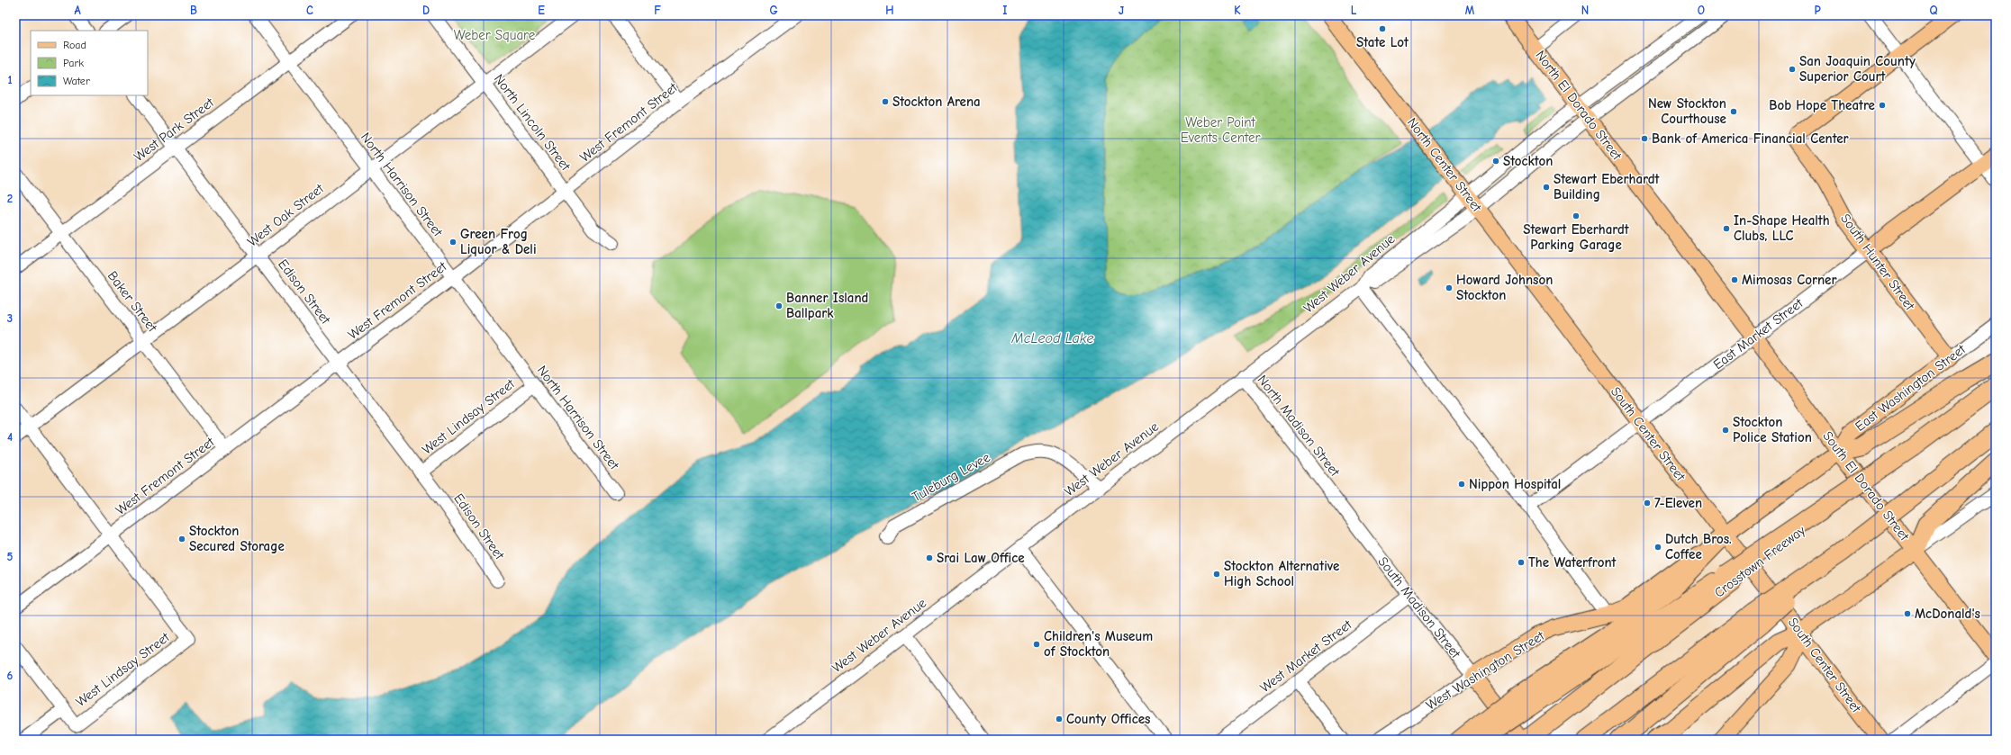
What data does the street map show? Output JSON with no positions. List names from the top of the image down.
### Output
{
  "streets": {
    "highway": ["Crosstown Freeway"],
    "main road": [
      "North El Dorado Street",
      "North Center Street",
      "South Hunter Street",
      "East Market Street",
      "East Washington Street",
      "South Center Street",
      "South El Dorado Street",
      "South Madison Street",
      "West Washington Street"
    ],
    "street": [
      "North Lincoln Street",
      "West Fremont Street",
      "West Park Street",
      "North Harrison Street",
      "West Oak Street",
      "West Weber Avenue",
      "Edison Street",
      "Baker Street",
      "West Lindsay Street",
      "North Madison Street",
      "Tuleburg Levee",
      "West Market Street"
    ]
  },
  "crossings": [
    ["North El Dorado Street", "West Weber Avenue"],
    ["North El Dorado Street", "South El Dorado Street"],
    ["North Lincoln Street", "West Fremont Street"],
    ["North Lincoln Street", "West Oak Street"],
    ["West Fremont Street", "North Harrison Street"],
    ["West Fremont Street", "Edison Street"],
    ["West Fremont Street", "Baker Street"],
    ["West Fremont Street", "West Lindsay Street"],
    ["West Park Street", "North Harrison Street"],
    ["West Park Street", "Edison Street"],
    ["West Park Street", "Baker Street"],
    ["North Center Street", "West Weber Avenue"],
    ["North Center Street", "South Center Street"],
    ["North Harrison Street", "West Oak Street"],
    ["North Harrison Street", "West Lindsay Street"],
    ["West Oak Street", "Edison Street"],
    ["West Oak Street", "Baker Street"],
    ["South Hunter Street", "East Market Street"],
    ["South Hunter Street", "East Washington Street"],
    ["West Weber Avenue", "North Madison Street"],
    ["West Weber Avenue", "Tuleburg Levee"],
    ["Edison Street", "West Lindsay Street"],
    ["East Market Street", "South Center Street"],
    ["East Market Street", "South El Dorado Street"],
    ["East Washington Street", "South Center Street"],
    ["East Washington Street", "South El Dorado Street"],
    ["East Washington Street", "West Washington Street"],
    ["North Madison Street", "South Madison Street"],
    ["South Center Street", "West Washington Street"],
    ["South Madison Street", "West Market Street"],
    ["South Madison Street", "West Washington Street"]
  ],
  "water": ["McLeod Lake"],
  "parks": ["Weber Square", "Weber Point Events Center"],
  "places": [
    "State Lot",
    "San Joaquin County Superior Court",
    "Stockton Arena",
    "Bob Hope Theatre",
    "New Stockton Courthouse",
    "Bank of America Financial Center",
    "Stockton",
    "Stewart Eberhardt Building",
    "Stewart Eberhardt Parking Garage",
    "In-Shape Health Clubs, LLC",
    "Green Frog Liquor & Deli",
    "Mimosas Corner",
    "Howard Johnson Stockton",
    "Banner Island Ballpark",
    "Stockton Police Station",
    "Nippon Hospital",
    "7-Eleven",
    "Stockton Secured Storage",
    "Dutch Bros. Coffee",
    "Srai Law Office",
    "The Waterfront",
    "Stockton Alternative High School",
    "McDonald's",
    "Children's Museum of Stockton",
    "County Offices"
  ],
  "legend": ["Road", "Park", "Water"],
  "grid": {
    "columns": [
      "A",
      "B",
      "C",
      "D",
      "E",
      "F",
      "G",
      "H",
      "I",
      "J",
      "K",
      "L",
      "M",
      "N",
      "O",
      "P",
      "Q"
    ],
    "rows": [
      "1",
      "2",
      "3",
      "4",
      "5",
      "6"
    ]
  }
}
